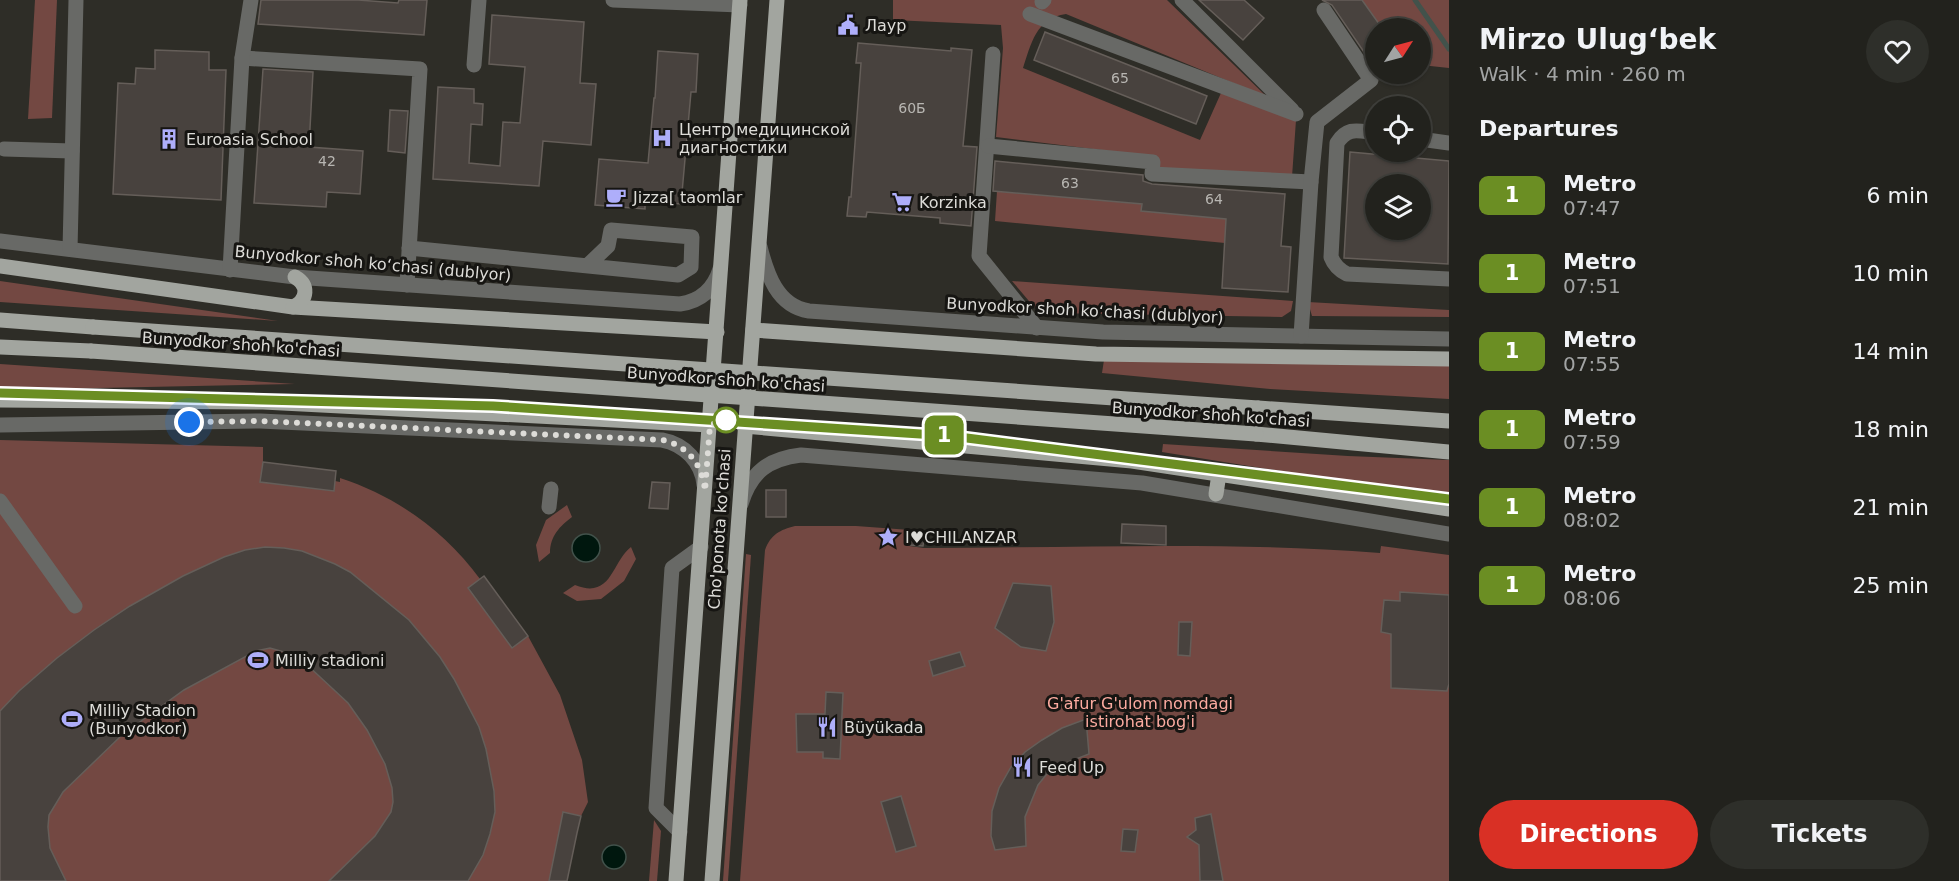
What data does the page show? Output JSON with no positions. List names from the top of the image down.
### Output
{
  "streets": {
    "main road": ["Bunyodkor shoh ko'chasi", "Cho'ponota ko'chasi"],
    "street": ["Bunyodkor shoh koʻchasi (dublyor)"]
  },
  "crossings": [
    ["Bunyodkor shoh koʻchasi (dublyor)", "Cho'ponota ko'chasi"]
  ],
  "parks": ["G'afur G'ulom nomdagi istirohat bog'i"],
  "places": {
    "public building": ["Лаур"],
    "hospital": ["Центр медицинской диагностики"],
    "building": ["Euroasia School"],
    "cafe": ["Jizza[ taomlar"],
    "supermarket": ["Korzinka"],
    "place": ["I♥CHILANZAR"],
    "sports": ["Milliy stadioni", "Milliy Stadion (Bunyodkor)"],
    "restaurant": ["Büyükada", "Feed Up"]
  },
  "lines": ["metro line 1"],
  "house_numbers": [
    "65",
    "60Б",
    "42",
    "63",
    "64"
  ],
  "north": "top right",
  "page": {
    "on_map": "1",
    "heading": [
      ["Mirzo Ulugʻbek", "Walk · 4 min · 260 m"],
      "Departures"
    ],
    "list": [
      {
        "mark": "1",
        "name": "Metro",
        "note": "07:47",
        "value": "6 min"
      },
      {
        "mark": "1",
        "name": "Metro",
        "note": "07:51",
        "value": "10 min"
      },
      {
        "mark": "1",
        "name": "Metro",
        "note": "07:55",
        "value": "14 min"
      },
      {
        "mark": "1",
        "name": "Metro",
        "note": "07:59",
        "value": "18 min"
      },
      {
        "mark": "1",
        "name": "Metro",
        "note": "08:02",
        "value": "21 min"
      },
      {
        "mark": "1",
        "name": "Metro",
        "note": "08:06",
        "value": "25 min"
      }
    ],
    "buttons": ["Directions", "Tickets"]
  }
}
